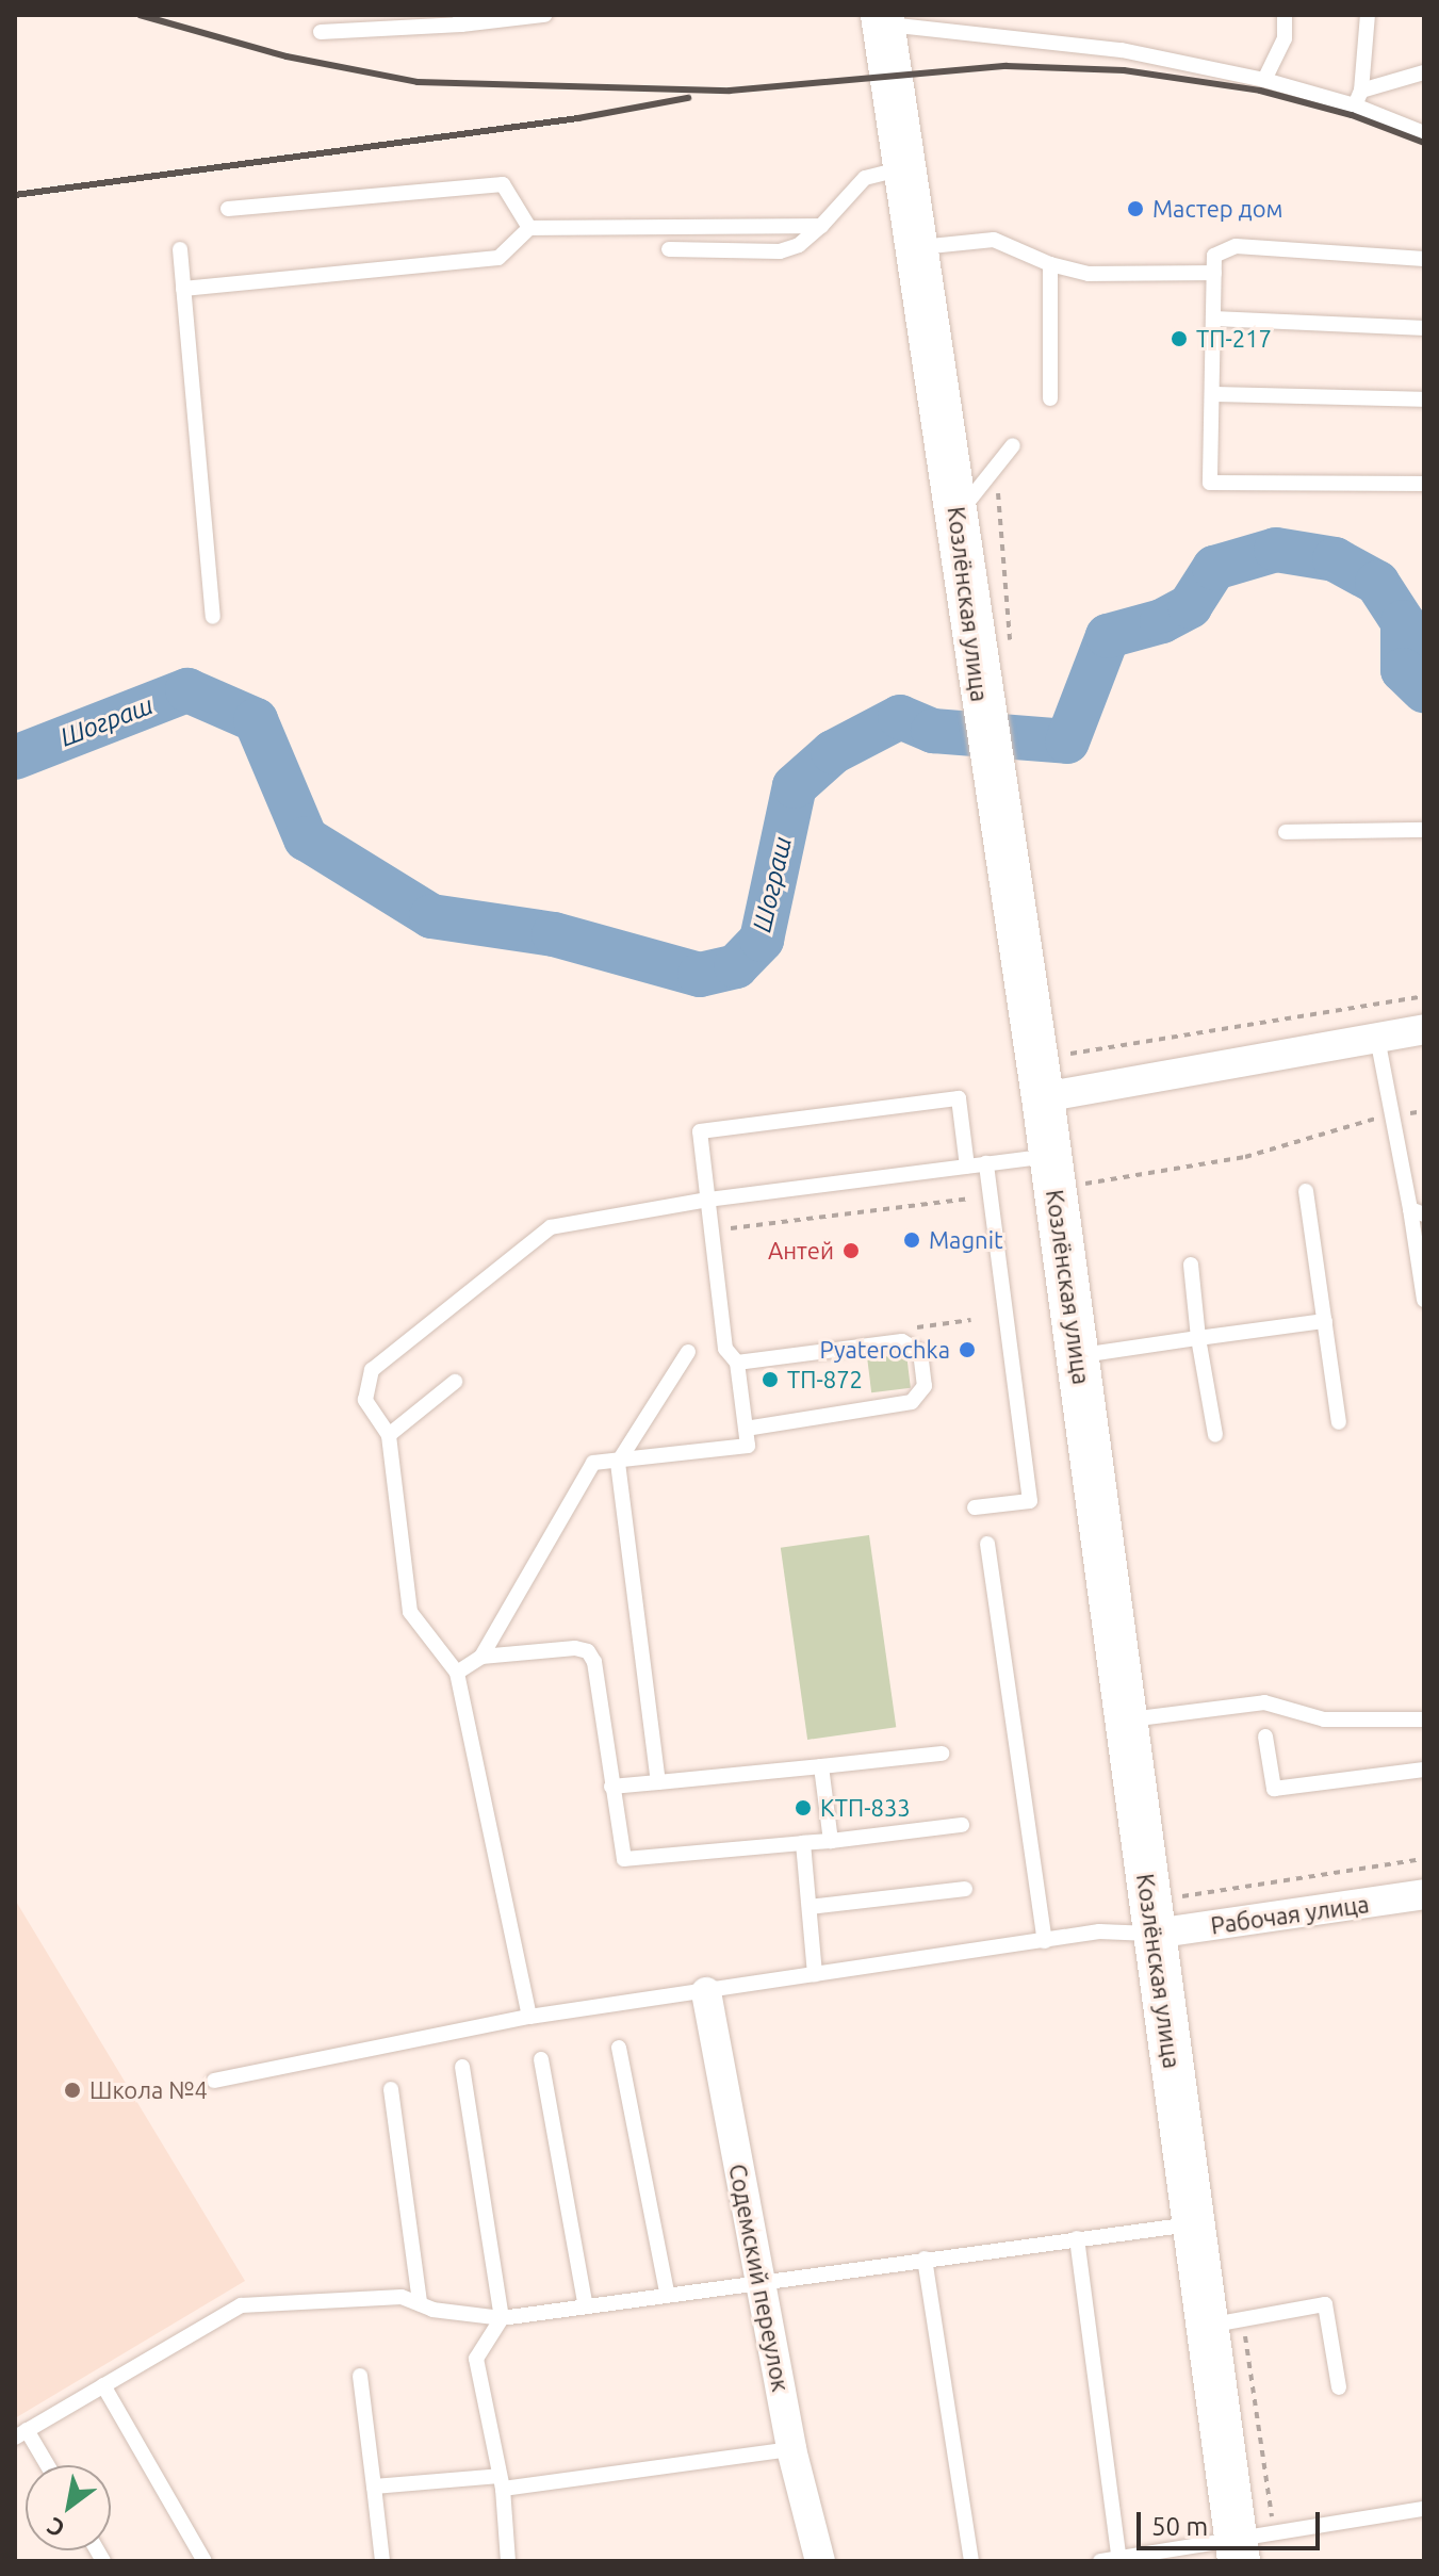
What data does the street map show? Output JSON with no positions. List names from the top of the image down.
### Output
{
  "streets": {
    "street": ["Козлёнская улица", "Рабочая улица", "Содемский переулок"]
  },
  "crossings": [
    ["Козлёнская улица", "Рабочая улица"]
  ],
  "water": ["Шограш"],
  "places": [
    "Мастер дом",
    "ТП-217",
    "Magnit",
    "Антей",
    "Pyaterochka",
    "ТП-872",
    "КТП-833",
    "Школа №4"
  ],
  "scale_bar": "50 m",
  "north": "bottom left"
}
